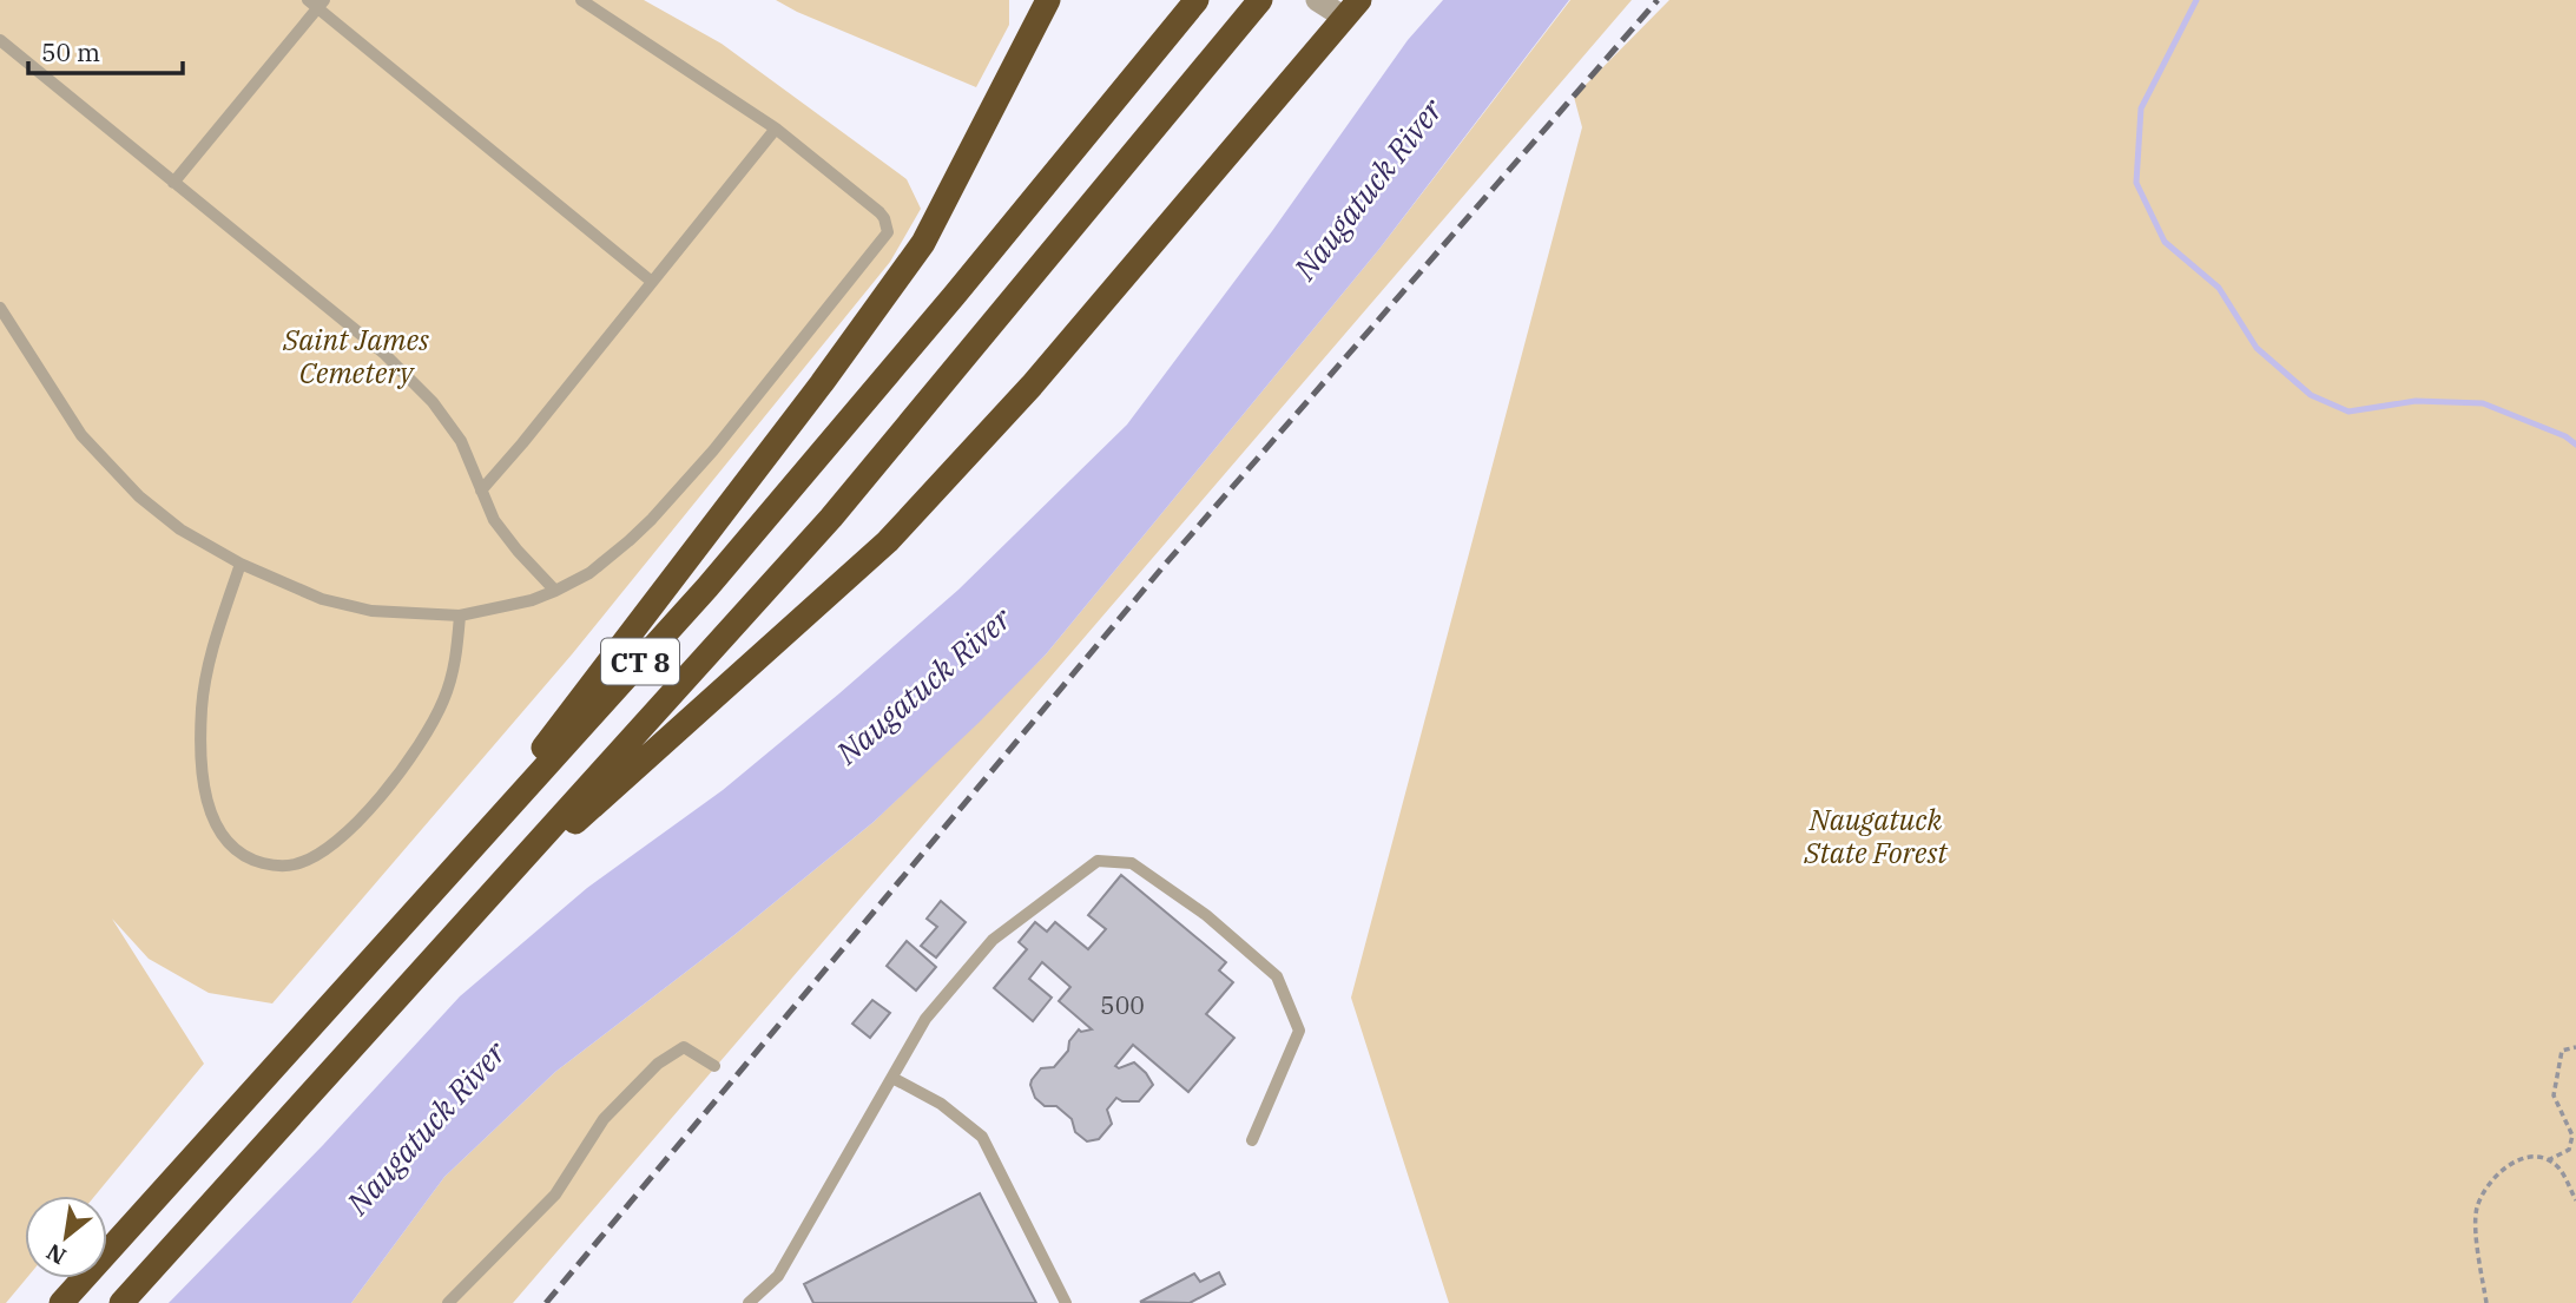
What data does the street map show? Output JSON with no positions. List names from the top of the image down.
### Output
{
  "streets": {
    "highway": ["CT 8"]
  },
  "water": ["Naugatuck River"],
  "parks": ["Saint James Cemetery", "Naugatuck State Forest"],
  "house_numbers": ["500"],
  "scale_bar": "50 m",
  "north": "bottom left"
}
